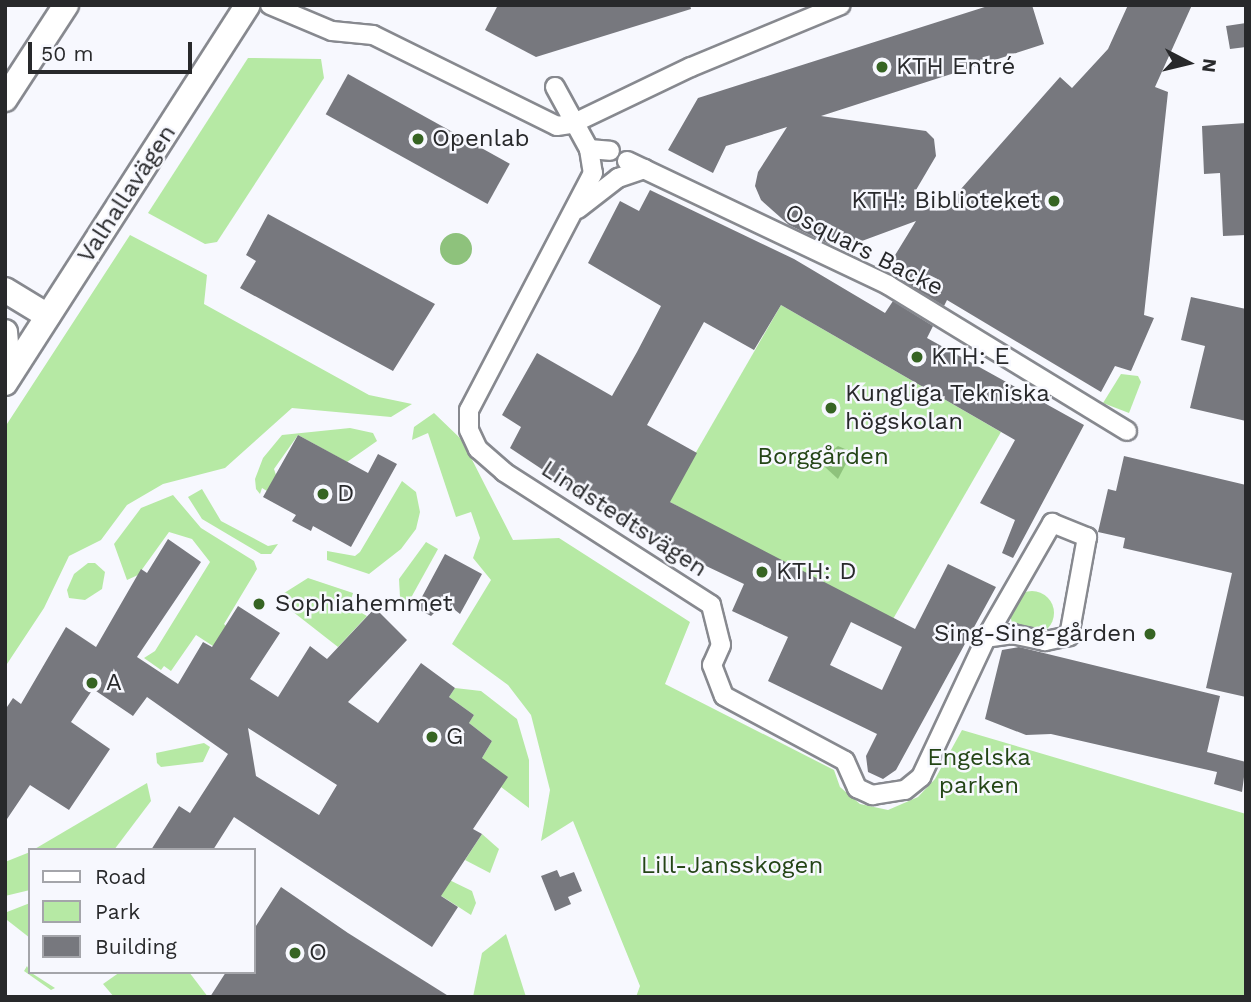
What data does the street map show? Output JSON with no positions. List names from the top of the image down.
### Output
{
  "streets": {
    "main road": ["Valhallavägen"],
    "street": ["Osquars Backe", "Lindstedtsvägen"]
  },
  "parks": ["Borggården", "Engelska parken", "Lill-Jansskogen"],
  "places": [
    "KTH Entré",
    "Openlab",
    "KTH: Biblioteket",
    "KTH: E",
    "Kungliga Tekniska högskolan",
    "D",
    "KTH: D",
    "Sophiahemmet",
    "Sing-Sing-gården",
    "A",
    "G",
    "O"
  ],
  "legend": ["Road", "Park", "Building"],
  "scale_bar": "50 m",
  "north": "right"
}
